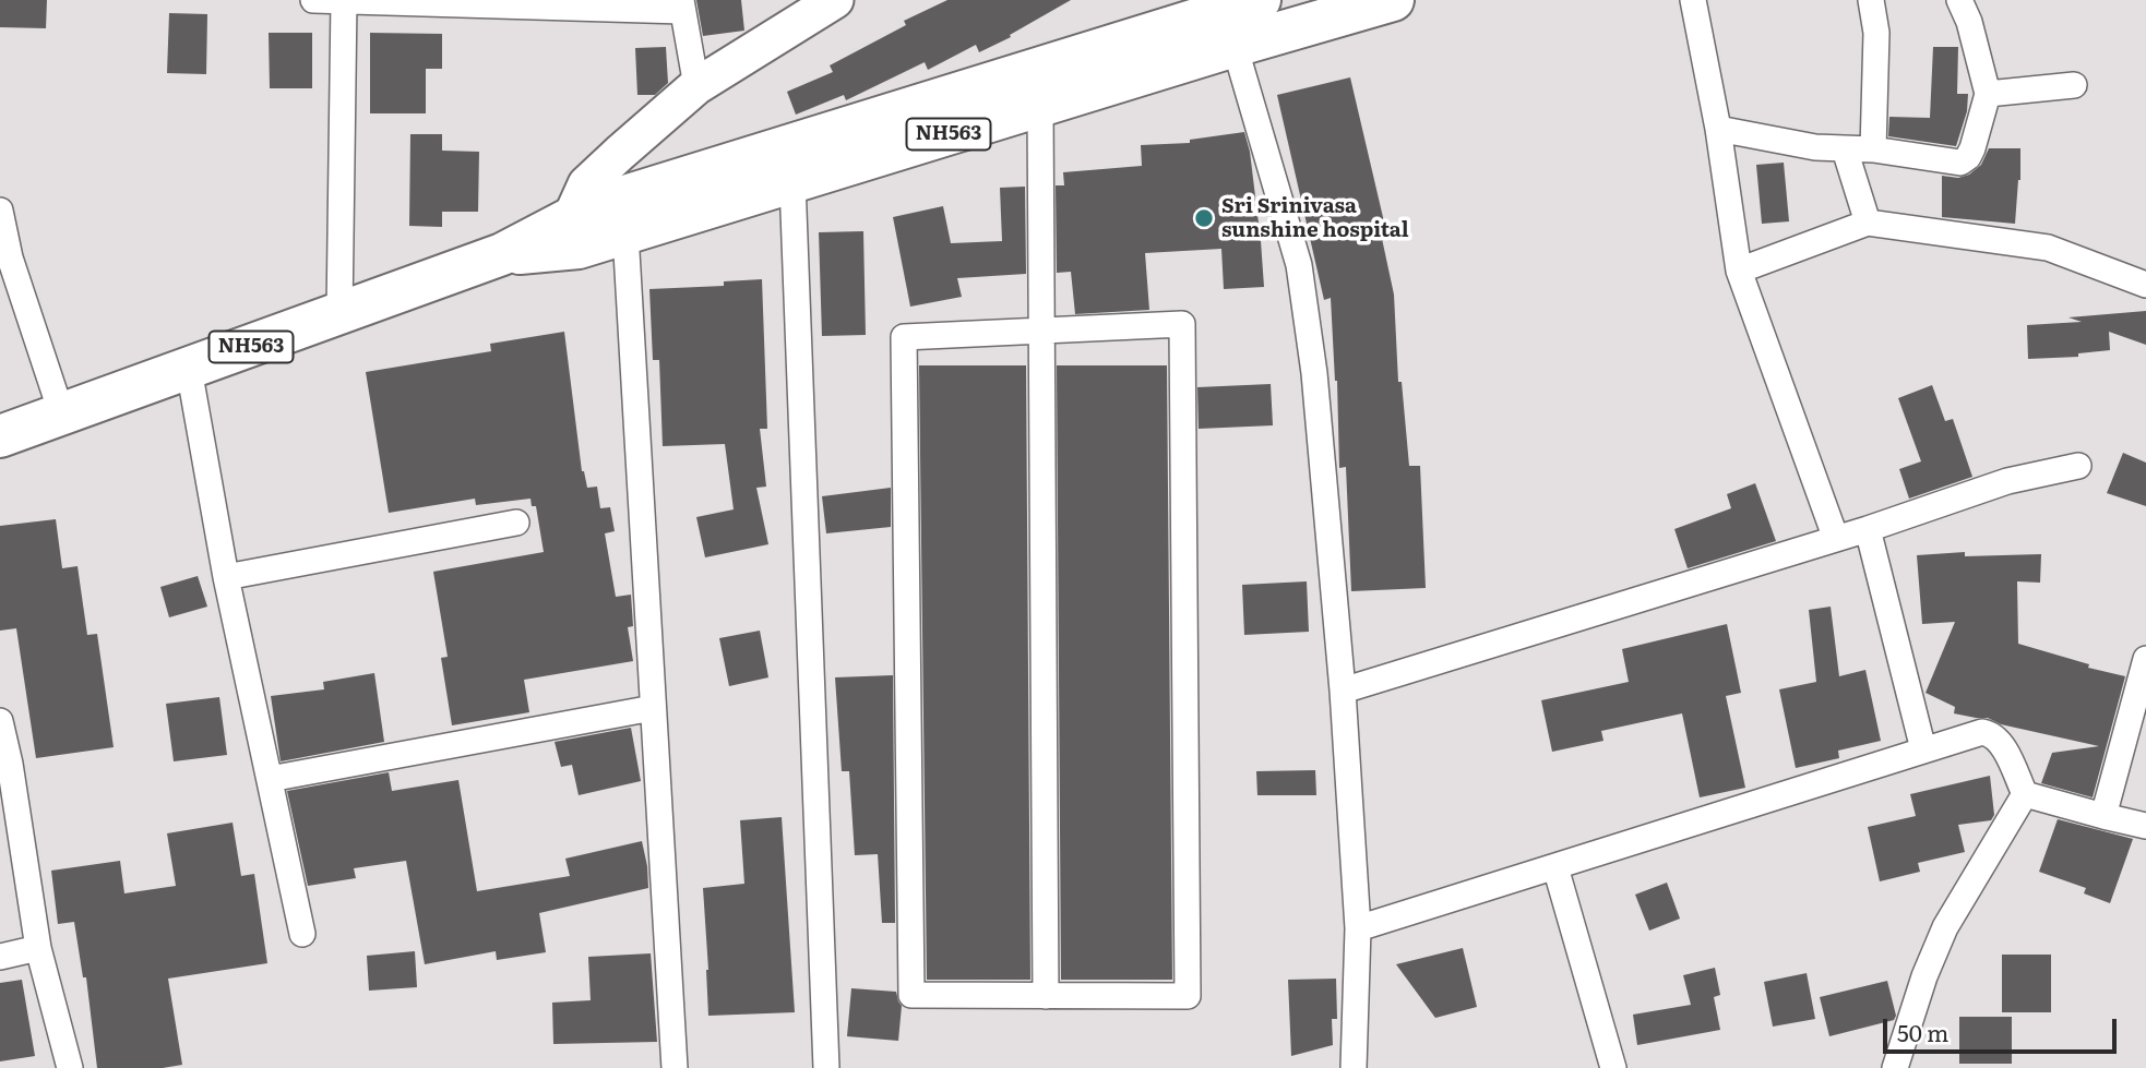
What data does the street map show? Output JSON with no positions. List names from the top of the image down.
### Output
{
  "streets": {
    "highway": ["NH563"]
  },
  "places": ["Sri Srinivasa sunshine hospital"],
  "scale_bar": "50 m"
}
